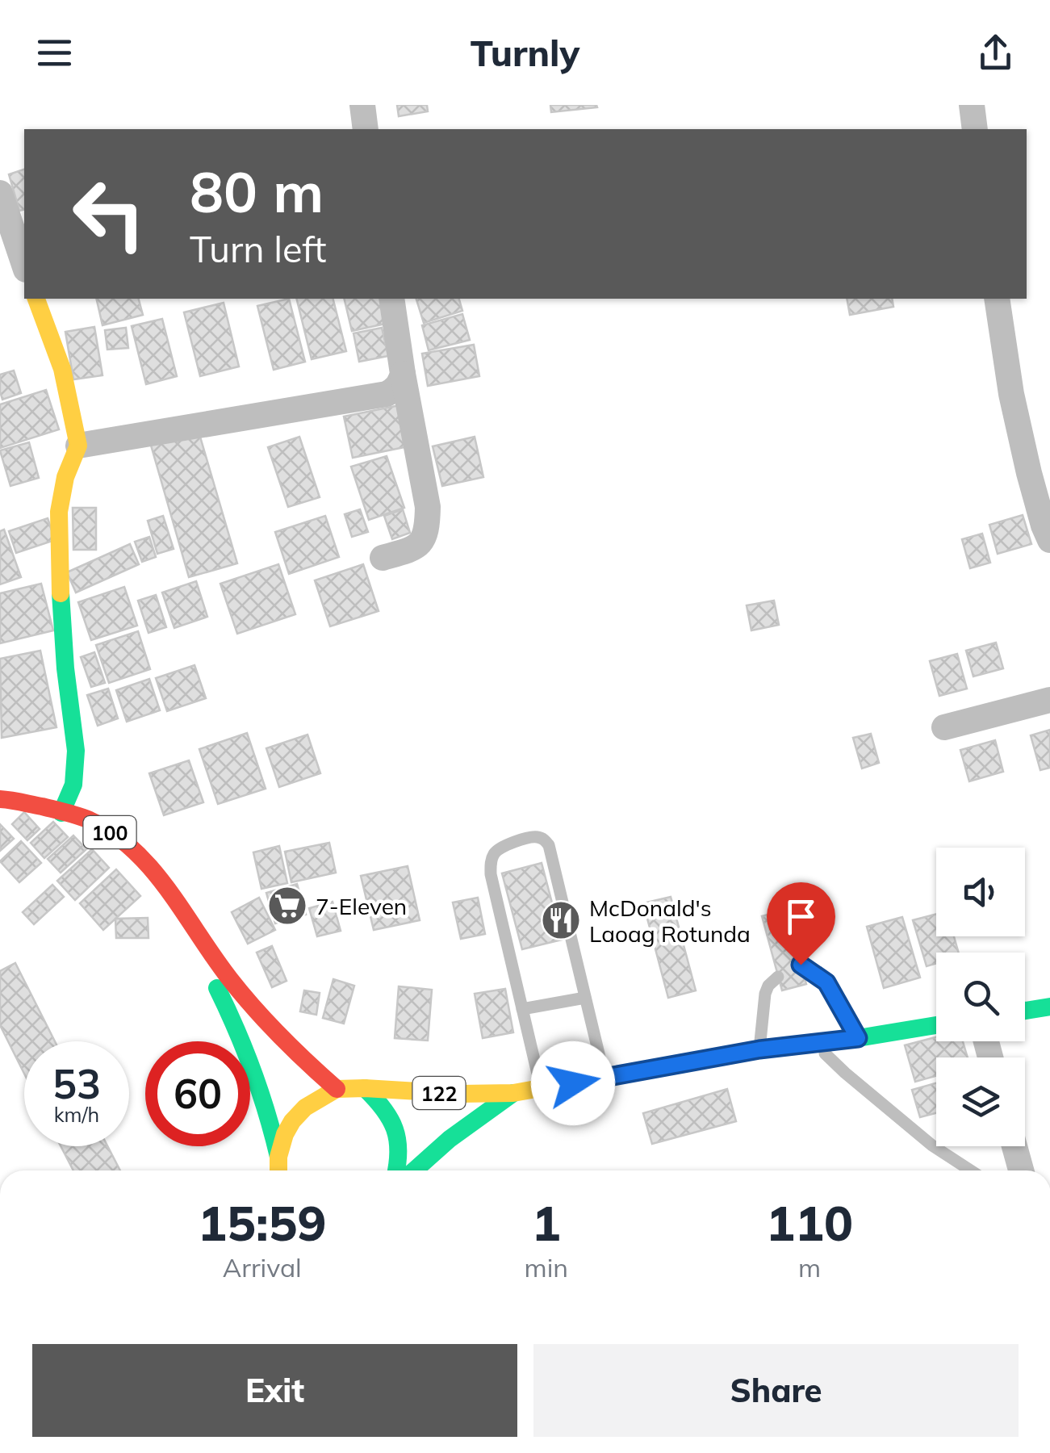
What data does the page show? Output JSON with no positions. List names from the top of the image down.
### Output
{
  "streets": {
    "main road": ["100", "122"]
  },
  "places": {
    "supermarket": ["7-Eleven"],
    "restaurant": ["McDonald's Laoag Rotunda"]
  },
  "page": {
    "header": "Turnly",
    "turn": ["80 m", "Turn left"],
    "speed": "53 km/h",
    "limit": "60",
    "eta": [
      "15:59",
      "Arrival",
      "1",
      "min",
      "110",
      "m"
    ],
    "buttons": ["Exit", "Share"]
  }
}
